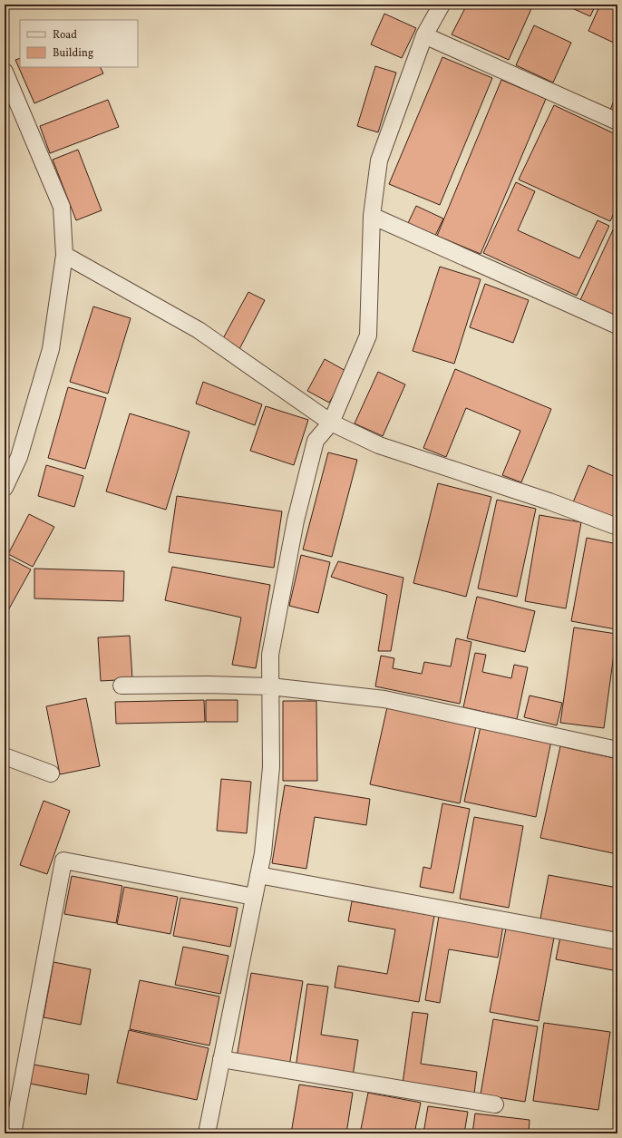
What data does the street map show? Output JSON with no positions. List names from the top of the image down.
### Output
{
  "legend": ["Road", "Building"]
}
